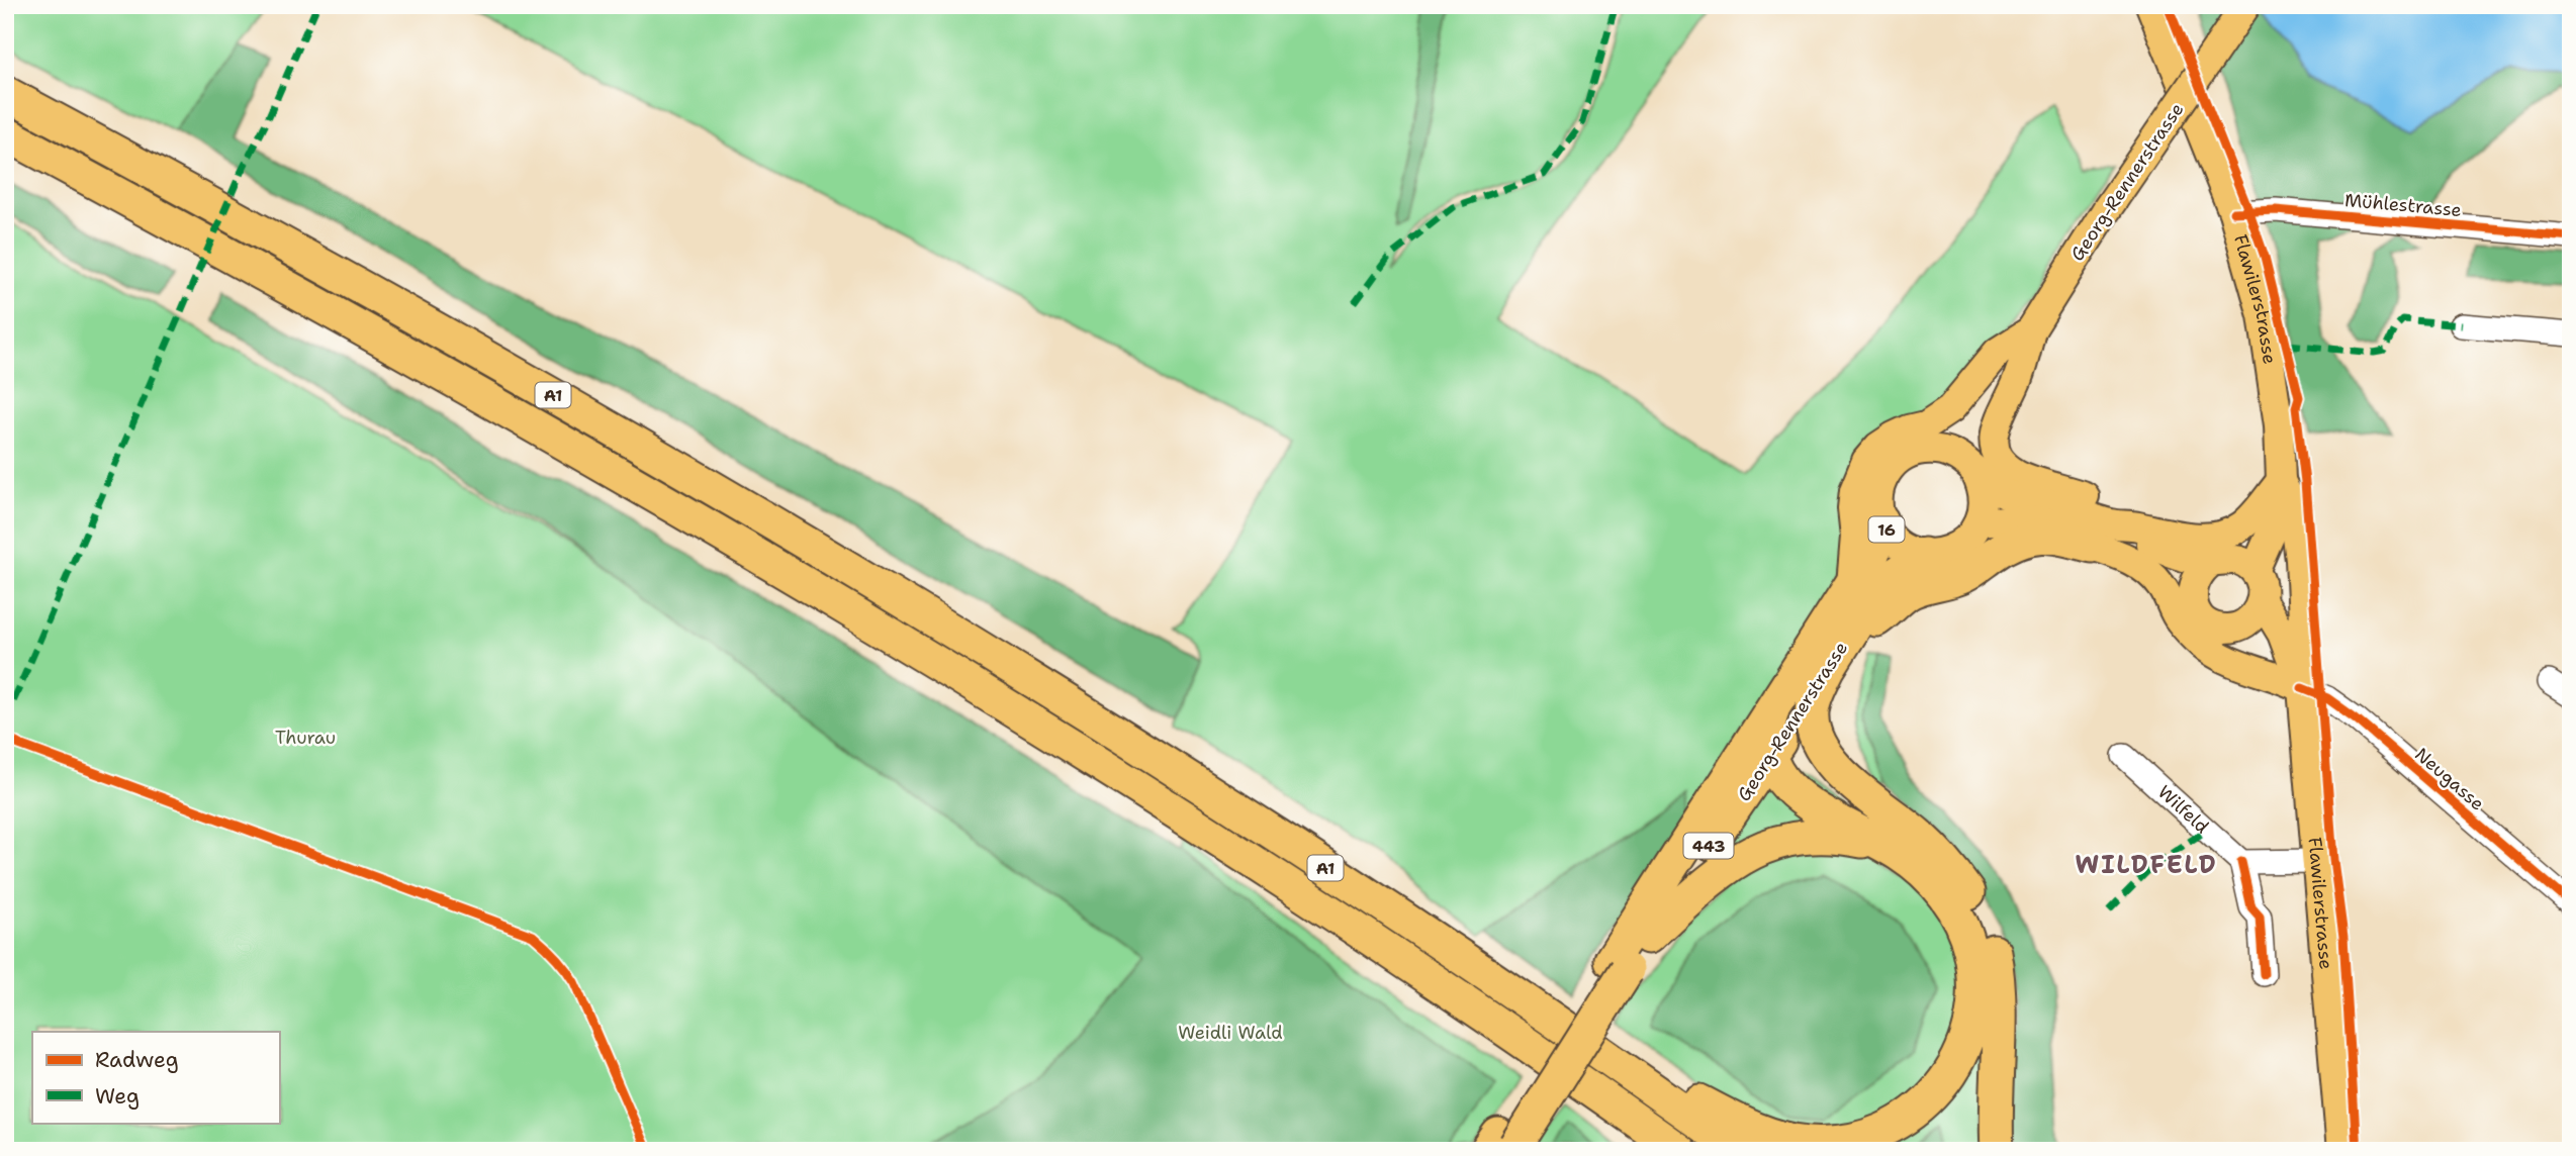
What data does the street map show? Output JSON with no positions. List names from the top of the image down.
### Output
{
  "streets": {
    "highway": ["Georg-Rennerstrasse", "A1", "443"],
    "main road": ["Flawilerstrasse", "16"],
    "street": ["Mühlestrasse", "Neugasse", "Wilfeld"]
  },
  "crossings": [
    ["Georg-Rennerstrasse", "16"],
    ["Mühlestrasse", "Flawilerstrasse"],
    ["Flawilerstrasse", "Neugasse"]
  ],
  "districts": ["WILDFELD"],
  "parks": ["Thurau", "Weidli Wald"],
  "legend": ["Radweg", "Weg"]
}
